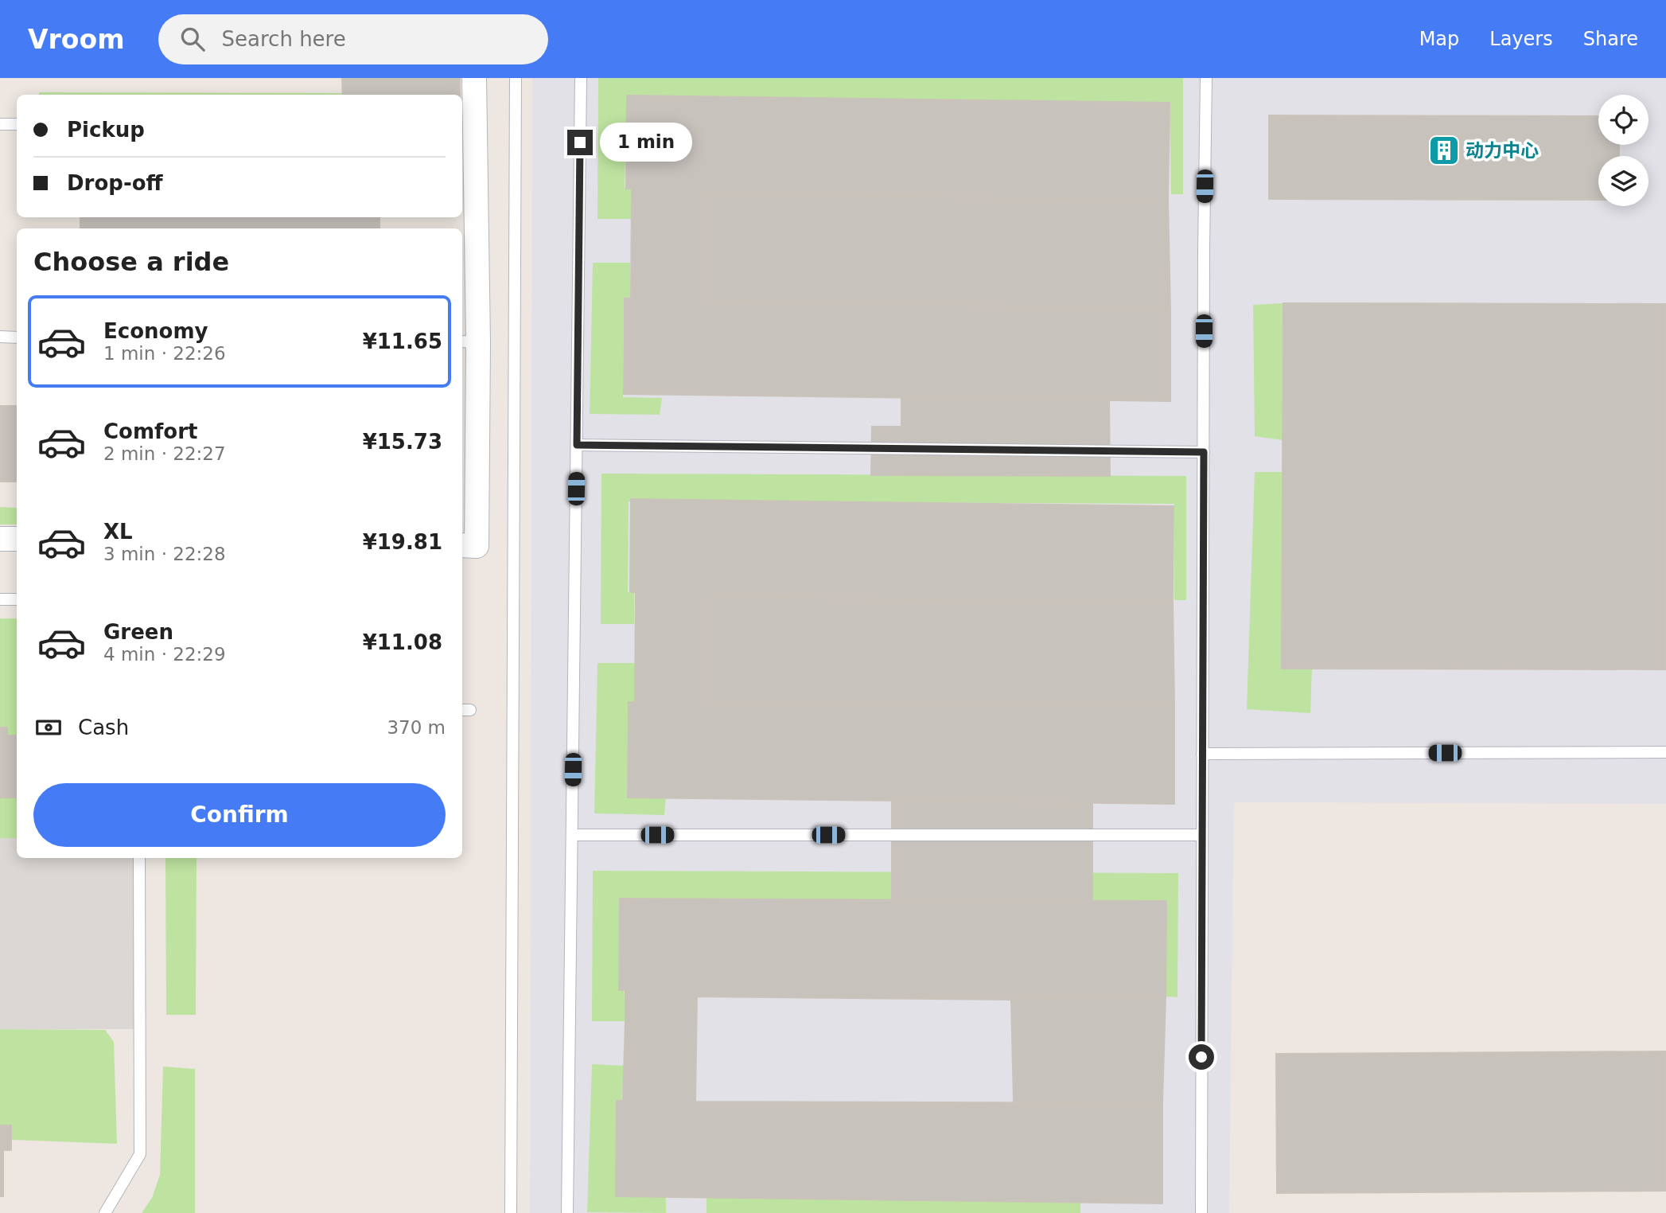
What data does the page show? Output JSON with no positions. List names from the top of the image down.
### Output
{
  "places": {
    "building": ["动力中心"]
  },
  "page": {
    "header": "Vroom",
    "search": "Search here",
    "nav": ["Map", "Layers", "Share"],
    "banner": ["Pickup", "Drop-off"],
    "bubble": "1 min",
    "heading": "Choose a ride",
    "list": [
      {
        "name": "Economy",
        "note": "1 min · 22:26",
        "value": "¥11.65"
      },
      {
        "name": "Comfort",
        "note": "2 min · 22:27",
        "value": "¥15.73"
      },
      {
        "name": "XL",
        "note": "3 min · 22:28",
        "value": "¥19.81"
      },
      {
        "name": "Green",
        "note": "4 min · 22:29",
        "value": "¥11.08"
      }
    ],
    "pay": ["Cash", "370 m"],
    "buttons": "Confirm"
  }
}
